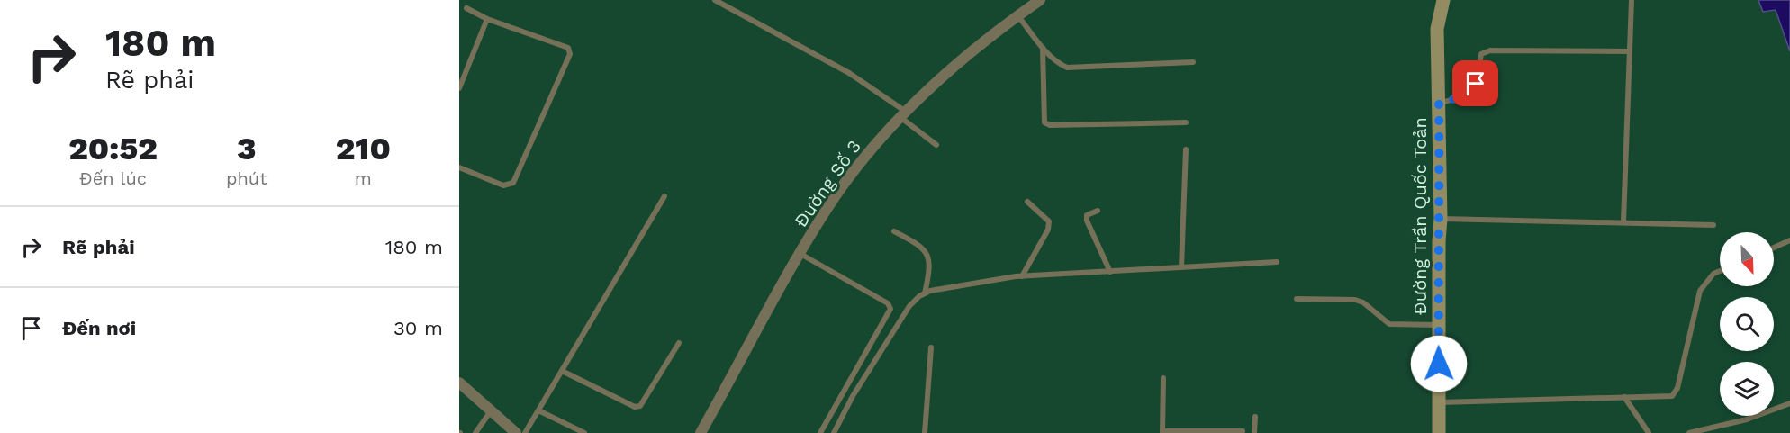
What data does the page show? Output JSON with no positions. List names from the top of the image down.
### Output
{
  "streets": {
    "main road": ["Đường Trần Quốc Toản"],
    "street": ["Đường Số 3"]
  },
  "north": "bottom right",
  "page": {
    "turn": ["180 m", "Rẽ phải"],
    "eta": [
      "20:52",
      "Đến lúc",
      "3",
      "phút",
      "210",
      "m"
    ],
    "list": [
      {
        "name": "Rẽ phải",
        "value": "180 m"
      },
      {
        "name": "Đến nơi",
        "value": "30 m"
      }
    ]
  }
}
